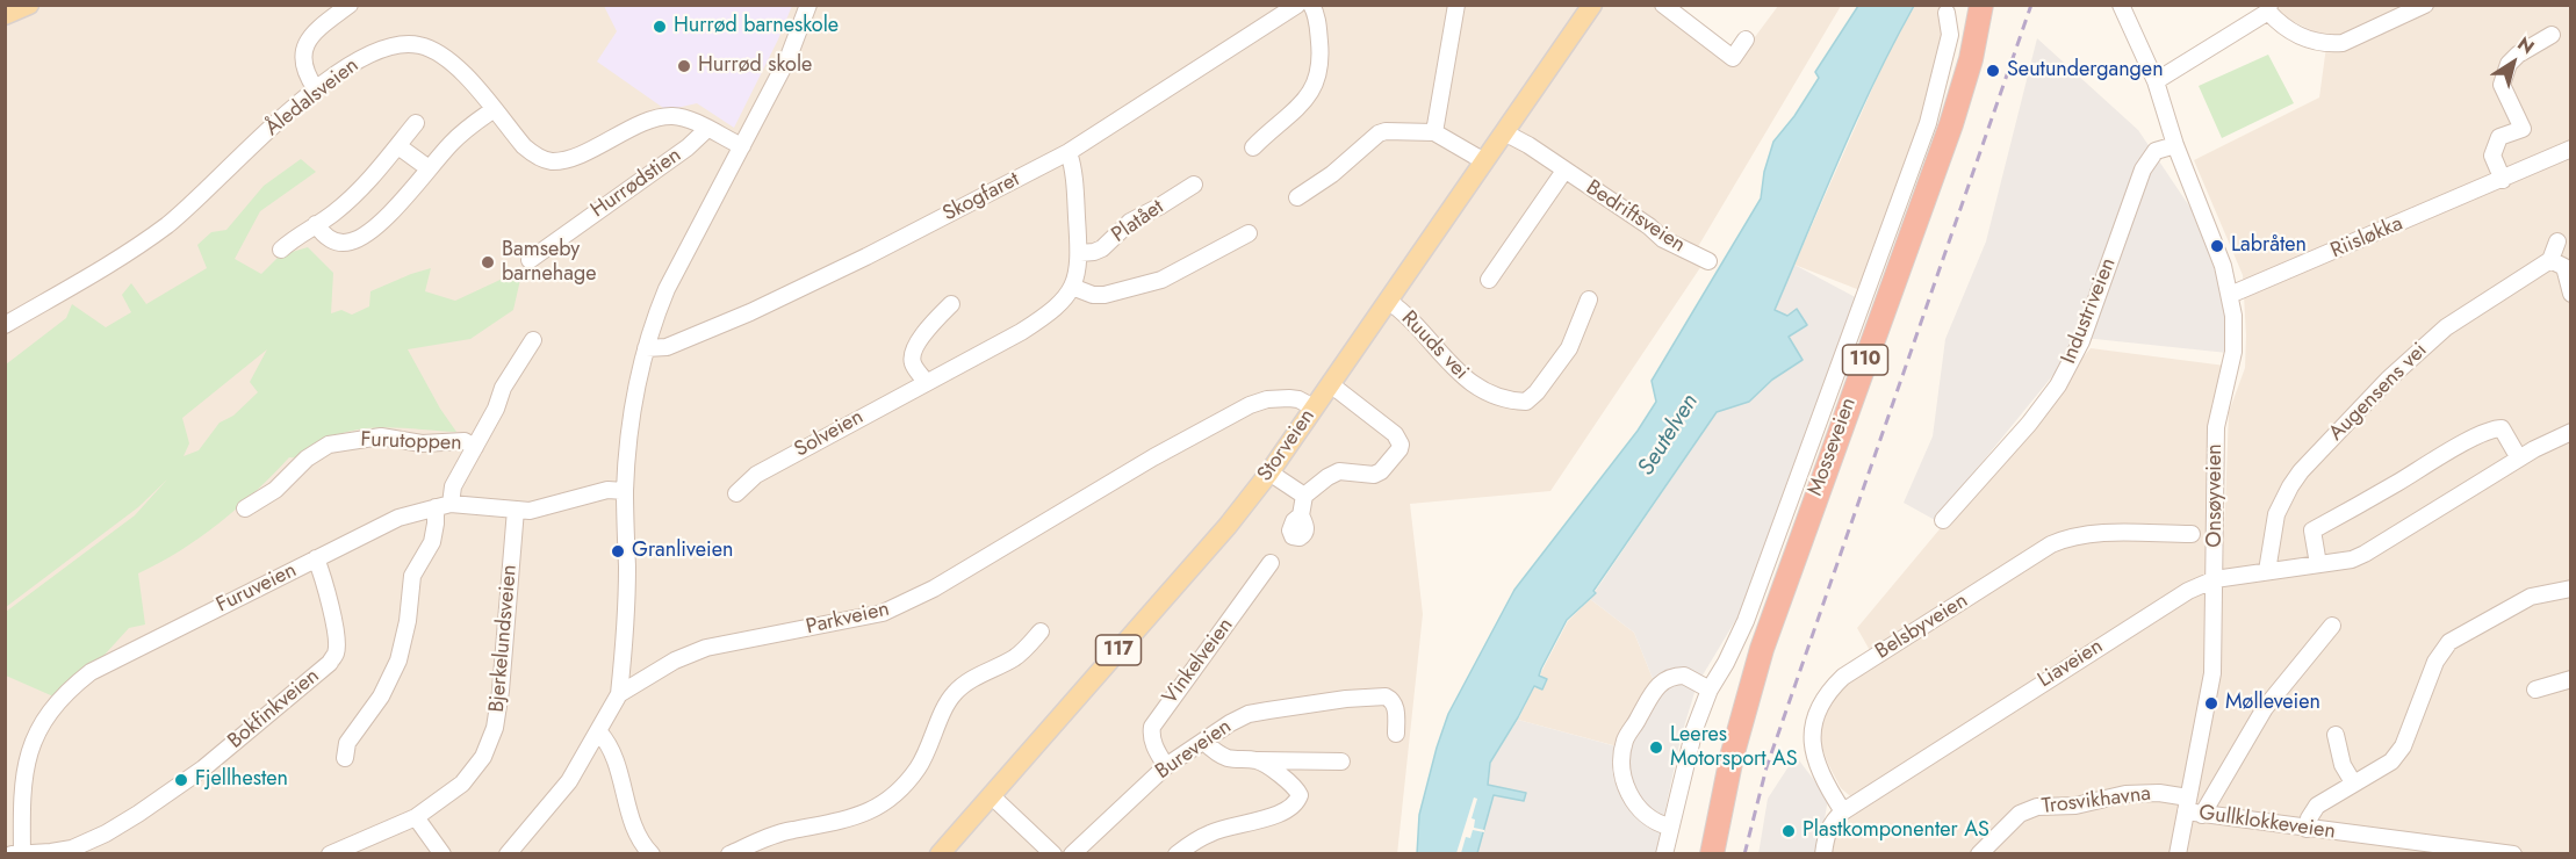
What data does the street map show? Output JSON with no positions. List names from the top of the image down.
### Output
{
  "streets": {
    "highway": ["110", "Mosseveien"],
    "main road": ["Storveien", "117"],
    "street": [
      "Åledalsveien",
      "Hurrødstien",
      "Skogfaret",
      "Bedriftsveien",
      "Platået",
      "Riisløkka",
      "Industriveien",
      "Ruuds vei",
      "Augensens vei",
      "Solveien",
      "Furutoppen",
      "Onsøyveien",
      "Furuveien",
      "Parkveien",
      "Belsbyveien",
      "Bjerkelundsveien",
      "Vinkelveien",
      "Liaveien",
      "Bokfinkveien",
      "Bureveien",
      "Trosvikhavna",
      "Gullklokkeveien"
    ]
  },
  "crossings": [
    ["Åledalsveien", "Hurrødstien"],
    ["Skogfaret", "Solveien"],
    ["Bedriftsveien", "Storveien"],
    ["Platået", "Solveien"],
    ["Riisløkka", "Onsøyveien"],
    ["Industriveien", "Onsøyveien"],
    ["Ruuds vei", "Storveien"],
    ["Augensens vei", "Liaveien"],
    ["Storveien", "Parkveien"],
    ["Onsøyveien", "Liaveien"],
    ["Onsøyveien", "Trosvikhavna"],
    ["Onsøyveien", "Gullklokkeveien"],
    ["Furuveien", "Bjerkelundsveien"],
    ["Furuveien", "Bokfinkveien"],
    ["Belsbyveien", "Liaveien"],
    ["Vinkelveien", "Bureveien"],
    ["Trosvikhavna", "Gullklokkeveien"]
  ],
  "water": ["Seutelven"],
  "places": [
    "Hurrød barneskole",
    "Hurrød skole",
    "Seutundergangen",
    "Labråten",
    "Bamseby barnehage",
    "Granliveien",
    "Mølleveien",
    "Leeres Motorsport AS",
    "Fjellhesten",
    "Plastkomponenter AS"
  ],
  "north": "top right"
}
